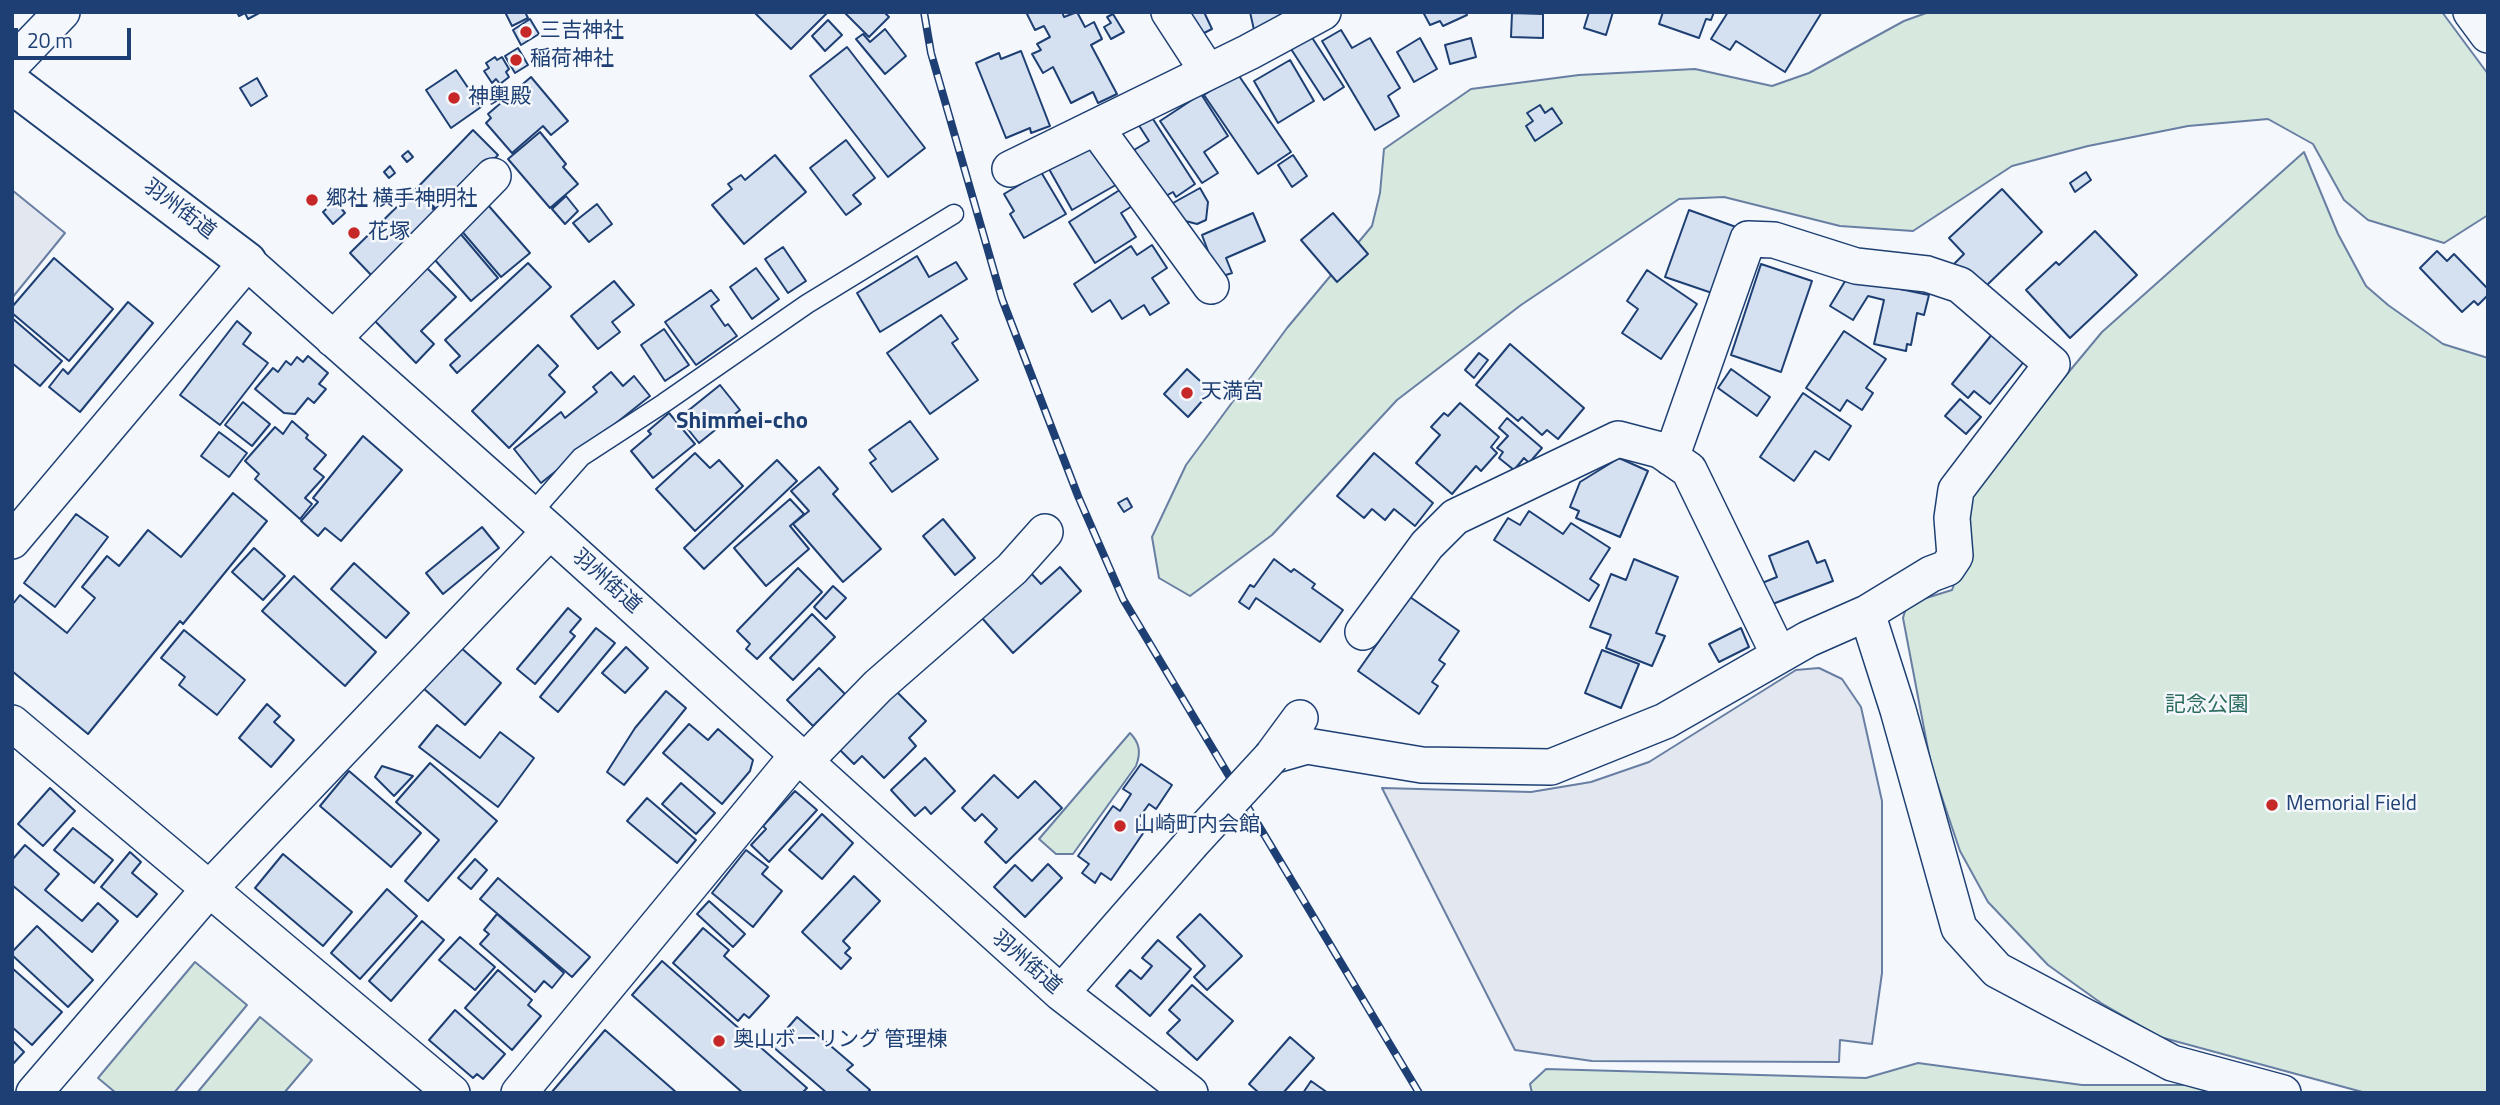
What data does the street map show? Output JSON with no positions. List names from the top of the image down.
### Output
{
  "streets": {
    "street": ["羽州街道"]
  },
  "districts": ["Shimmei-cho"],
  "parks": ["記念公園"],
  "places": [
    "三吉神社",
    "稲荷神社",
    "神輿殿",
    "郷社 横手神明社",
    "花塚",
    "天満宮",
    "Memorial Field",
    "山崎町内会館",
    "奥山ボーリング 管理棟"
  ],
  "scale_bar": "20 m"
}
